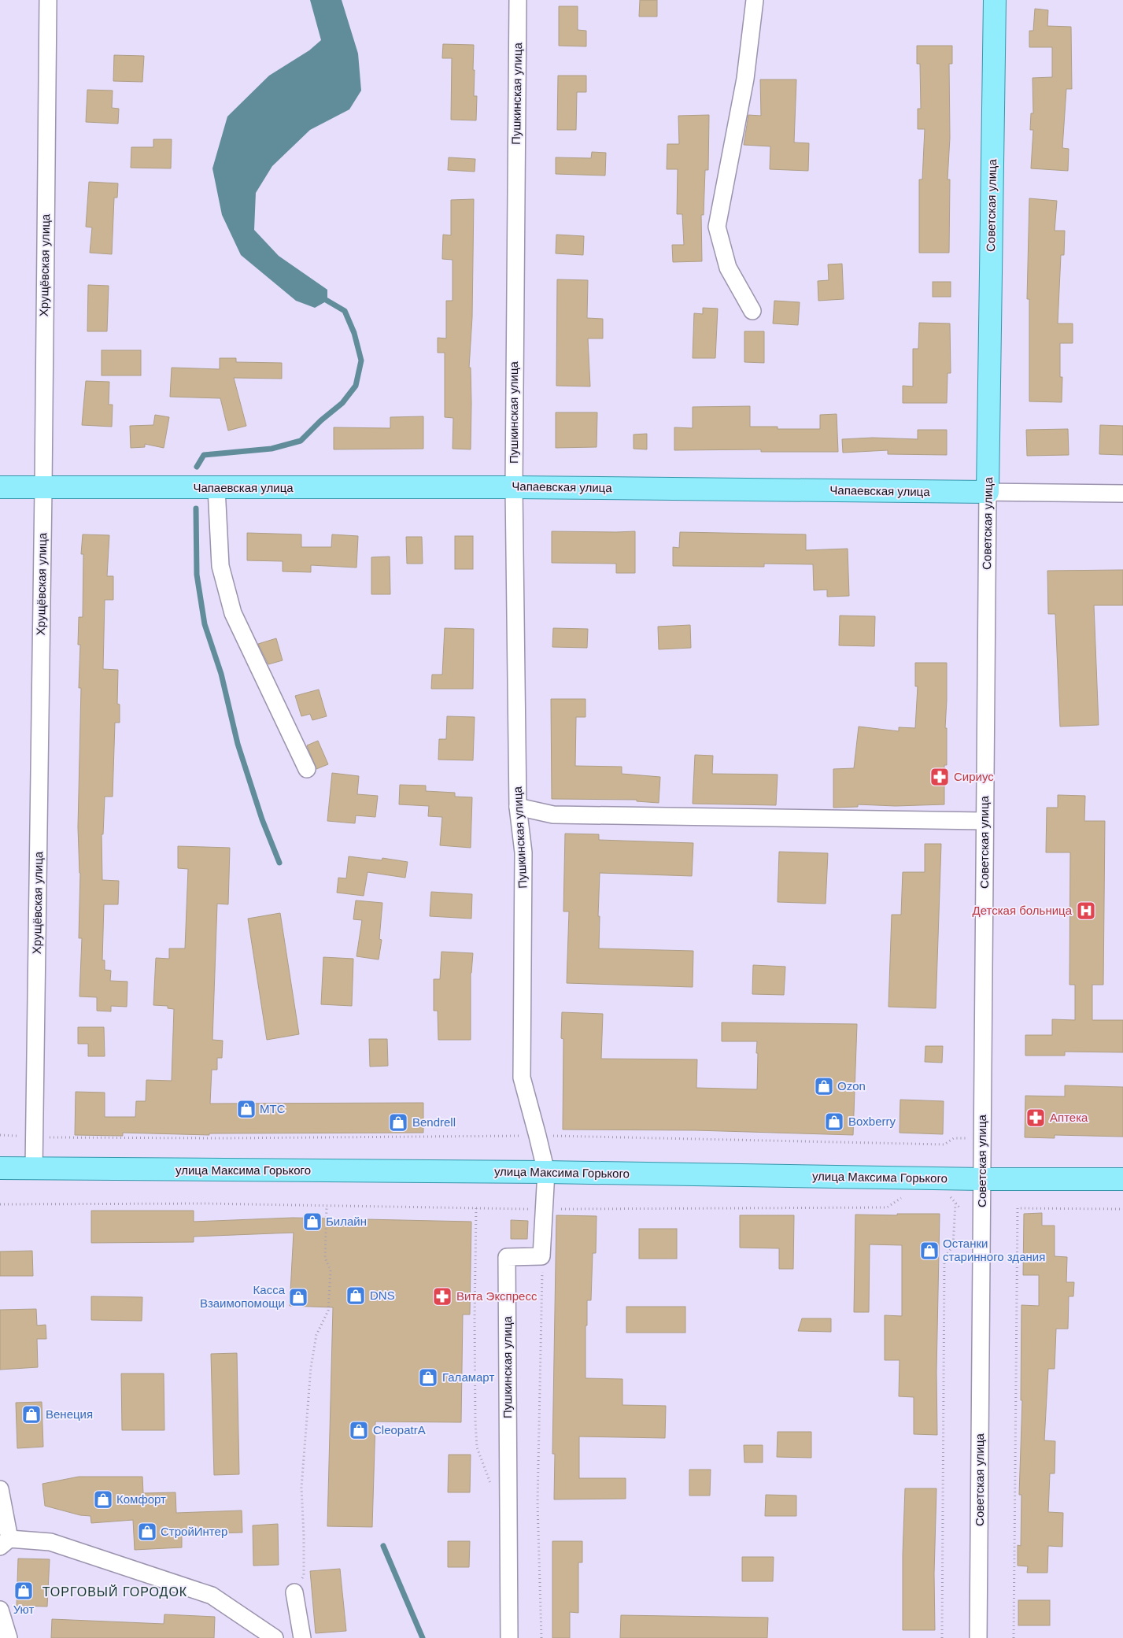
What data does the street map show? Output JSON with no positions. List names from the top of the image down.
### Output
{
  "streets": {
    "main road": ["Советская улица", "Чапаевская улица", "улица Максима Горького"],
    "street": ["Пушкинская улица", "Хрущёвская улица"]
  },
  "crossings": [
    ["Пушкинская улица", "Чапаевская улица"],
    ["Пушкинская улица", "улица Максима Горького"],
    ["Советская улица", "Чапаевская улица"],
    ["Советская улица", "улица Максима Горького"],
    ["Хрущёвская улица", "Чапаевская улица"],
    ["Хрущёвская улица", "улица Максима Горького"]
  ],
  "districts": ["ТОРГОВЫЙ ГОРОДОК"],
  "places": {
    "pharmacy": ["Сириус", "Аптека", "Вита Экспресс"],
    "hospital": ["Детская больница"],
    "shop": [
      "Ozon",
      "МТС",
      "Boxberry",
      "Bendrell",
      "Билайн",
      "Останки старинного здания",
      "DNS",
      "Касса Взаимопомощи",
      "Галамарт",
      "Венеция",
      "CleopatrA",
      "Комфорт",
      "СтройИнтер",
      "Уют"
    ]
  }
}
